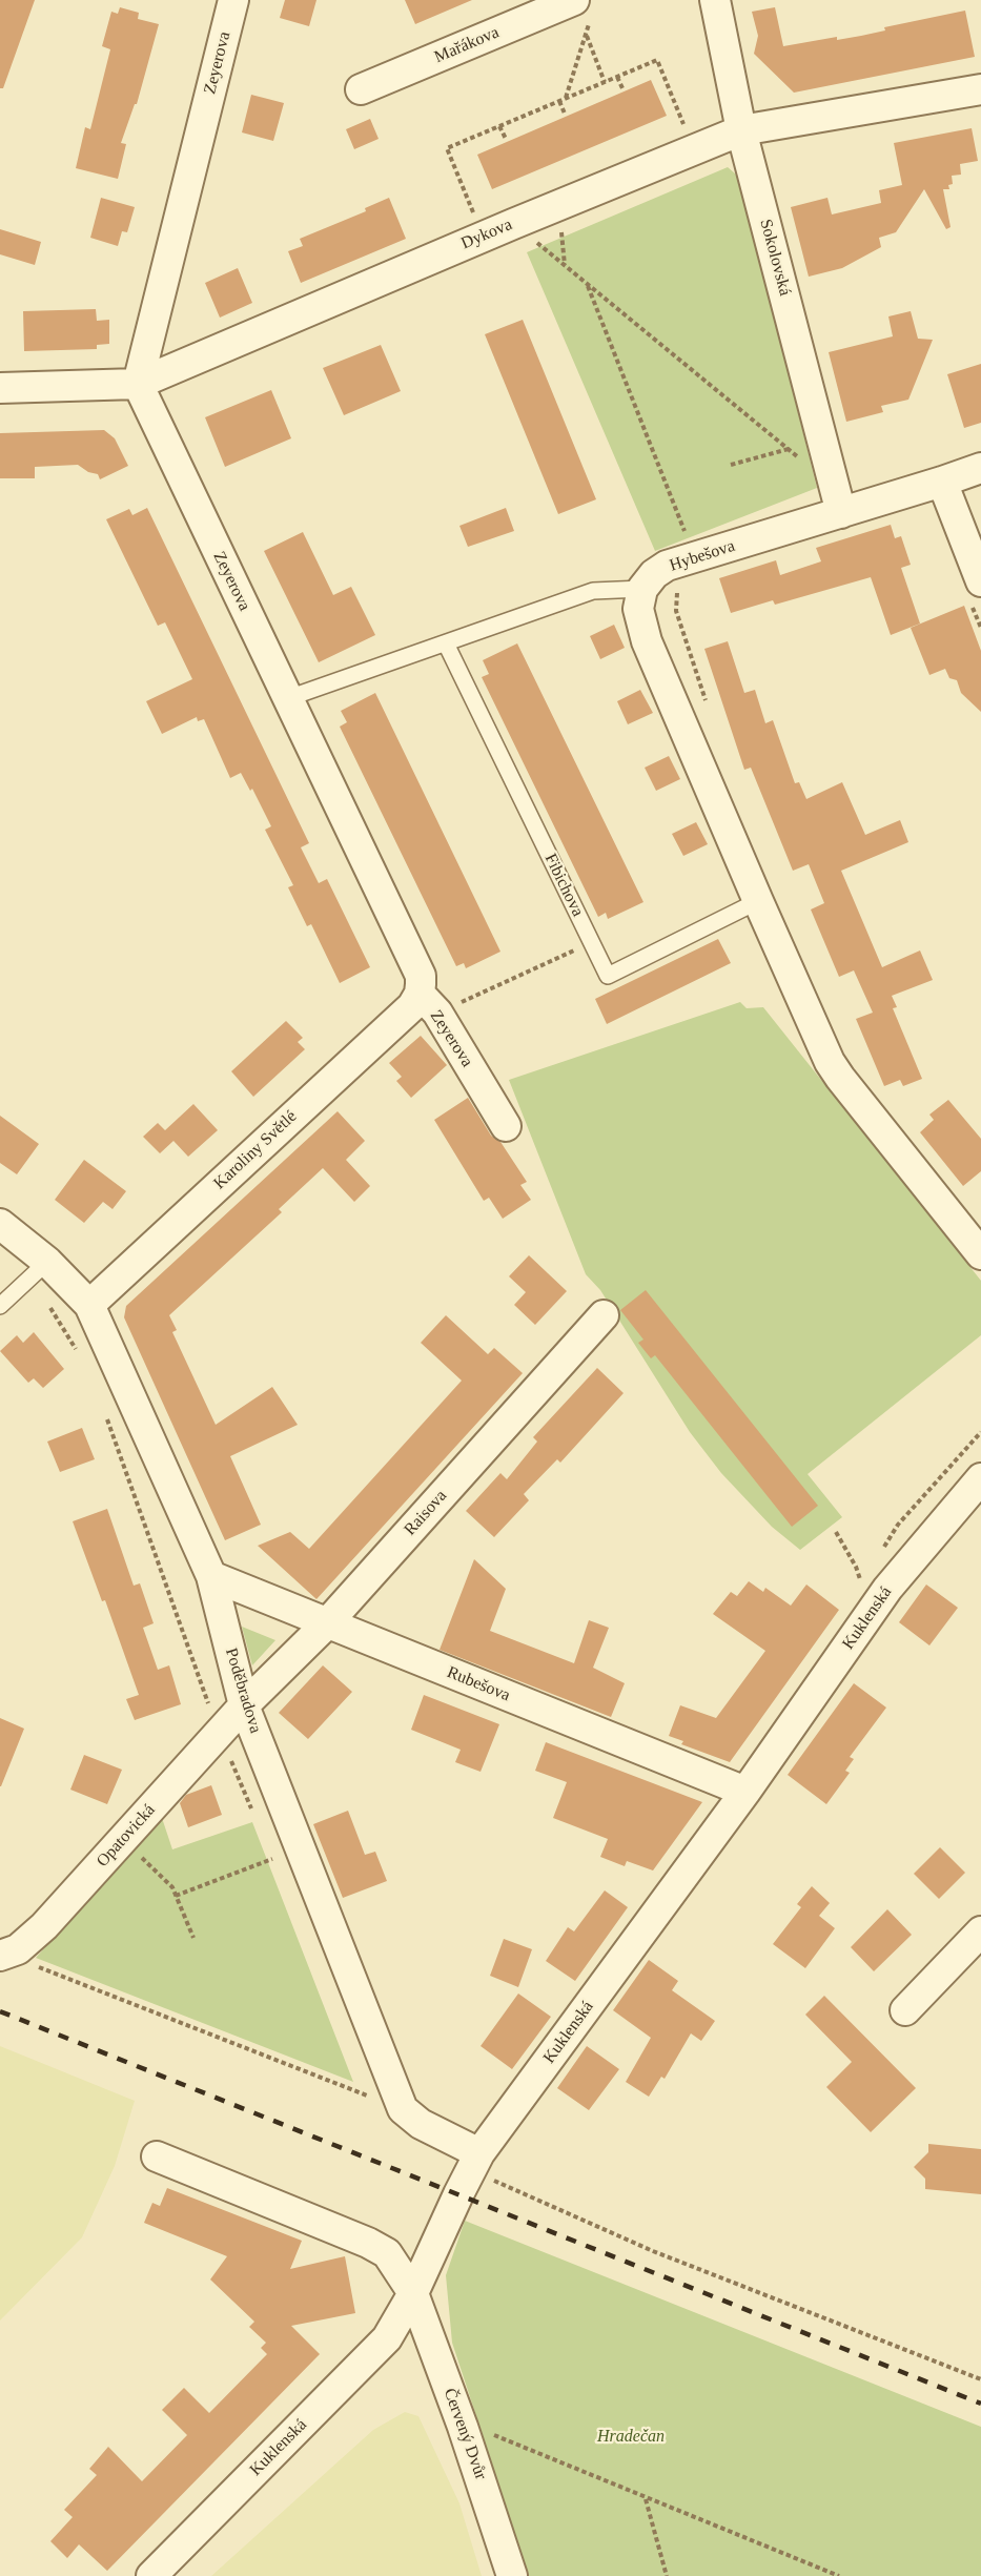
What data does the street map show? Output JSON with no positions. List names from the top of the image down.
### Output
{
  "streets": {
    "street": [
      "Mařákova",
      "Zeyerova",
      "Dykova",
      "Sokolovská",
      "Hybešova",
      "Karoliny Světlé",
      "Raisova",
      "Kuklenská",
      "Rubešova",
      "Poděbradova",
      "Opatovická",
      "Červený Dvůr"
    ],
    "lane": ["Fibichova"]
  },
  "crossings": [
    ["Zeyerova", "Dykova"],
    ["Zeyerova", "Karoliny Světlé"],
    ["Dykova", "Sokolovská"],
    ["Sokolovská", "Hybešova"],
    ["Karoliny Světlé", "Poděbradova"],
    ["Raisova", "Rubešova"],
    ["Raisova", "Poděbradova"],
    ["Raisova", "Opatovická"],
    ["Kuklenská", "Rubešova"],
    ["Kuklenská", "Červený Dvůr"],
    ["Rubešova", "Poděbradova"],
    ["Poděbradova", "Opatovická"]
  ],
  "parks": ["Hradečan"]
}
